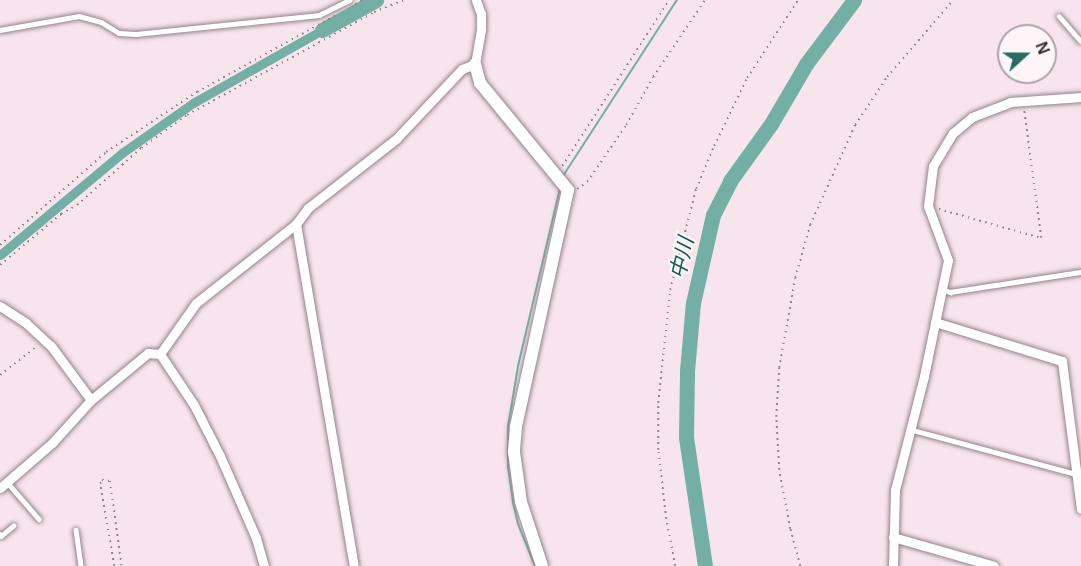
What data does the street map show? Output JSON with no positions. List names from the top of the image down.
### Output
{
  "water": ["中川"],
  "north": "right"
}
